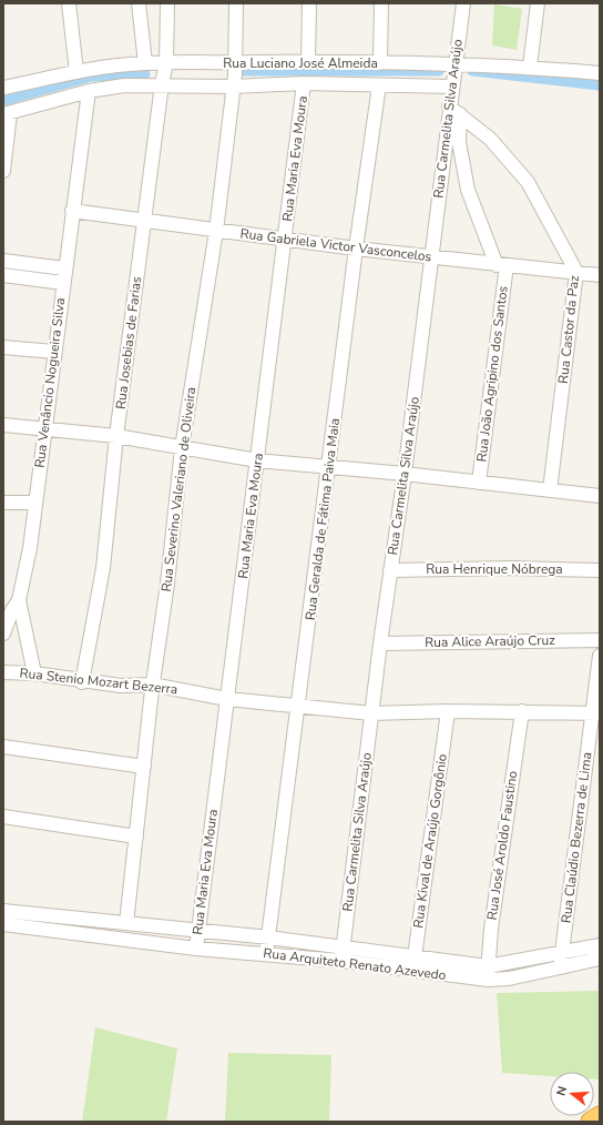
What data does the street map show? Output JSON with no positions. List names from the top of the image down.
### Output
{
  "streets": {
    "street": [
      "Rua Luciano José Almeida",
      "Rua Carmelita Silva Araújo",
      "Rua Maria Eva Moura",
      "Rua Gabriela Victor Vasconcelos",
      "Rua Castor da Paz",
      "Rua Josebias de Farias",
      "Rua João Agripino dos Santos",
      "Rua Venâncio Nogueira Silva",
      "Rua Severino Valeriano de Oliveira",
      "Rua Geralda de Fátima Paiva Maia",
      "Rua Henrique Nóbrega",
      "Rua Alice Araújo Cruz",
      "Rua Stenio Mozart Bezerra",
      "Rua Claúdio Bezerra de Lima",
      "Rua Kival de Araújo Gorgônio",
      "Rua José Aroldo Faustino",
      "Rua Arquiteto Renato Azevedo"
    ]
  },
  "crossings": [
    ["Rua Luciano José Almeida", "Rua Carmelita Silva Araújo"],
    ["Rua Luciano José Almeida", "Rua Maria Eva Moura"],
    ["Rua Luciano José Almeida", "Rua Josebias de Farias"],
    ["Rua Luciano José Almeida", "Rua Venâncio Nogueira Silva"],
    ["Rua Luciano José Almeida", "Rua Severino Valeriano de Oliveira"],
    ["Rua Luciano José Almeida", "Rua Geralda de Fátima Paiva Maia"],
    ["Rua Carmelita Silva Araújo", "Rua Gabriela Victor Vasconcelos"],
    ["Rua Carmelita Silva Araújo", "Rua Castor da Paz"],
    ["Rua Carmelita Silva Araújo", "Rua Henrique Nóbrega"],
    ["Rua Carmelita Silva Araújo", "Rua Alice Araújo Cruz"],
    ["Rua Carmelita Silva Araújo", "Rua Stenio Mozart Bezerra"],
    ["Rua Carmelita Silva Araújo", "Rua Arquiteto Renato Azevedo"],
    ["Rua Maria Eva Moura", "Rua Gabriela Victor Vasconcelos"],
    ["Rua Maria Eva Moura", "Rua Stenio Mozart Bezerra"],
    ["Rua Maria Eva Moura", "Rua Arquiteto Renato Azevedo"],
    ["Rua Gabriela Victor Vasconcelos", "Rua Castor da Paz"],
    ["Rua Gabriela Victor Vasconcelos", "Rua Josebias de Farias"],
    ["Rua Gabriela Victor Vasconcelos", "Rua João Agripino dos Santos"],
    ["Rua Gabriela Victor Vasconcelos", "Rua Venâncio Nogueira Silva"],
    ["Rua Gabriela Victor Vasconcelos", "Rua Severino Valeriano de Oliveira"],
    ["Rua Gabriela Victor Vasconcelos", "Rua Geralda de Fátima Paiva Maia"],
    ["Rua Josebias de Farias", "Rua Stenio Mozart Bezerra"],
    ["Rua Venâncio Nogueira Silva", "Rua Stenio Mozart Bezerra"],
    ["Rua Severino Valeriano de Oliveira", "Rua Stenio Mozart Bezerra"],
    ["Rua Severino Valeriano de Oliveira", "Rua Arquiteto Renato Azevedo"],
    ["Rua Geralda de Fátima Paiva Maia", "Rua Stenio Mozart Bezerra"],
    ["Rua Geralda de Fátima Paiva Maia", "Rua Arquiteto Renato Azevedo"],
    ["Rua Stenio Mozart Bezerra", "Rua Claúdio Bezerra de Lima"],
    ["Rua Stenio Mozart Bezerra", "Rua Kival de Araújo Gorgônio"],
    ["Rua Stenio Mozart Bezerra", "Rua José Aroldo Faustino"],
    ["Rua Claúdio Bezerra de Lima", "Rua Arquiteto Renato Azevedo"],
    ["Rua Kival de Araújo Gorgônio", "Rua Arquiteto Renato Azevedo"],
    ["Rua José Aroldo Faustino", "Rua Arquiteto Renato Azevedo"]
  ],
  "north": "left"
}
